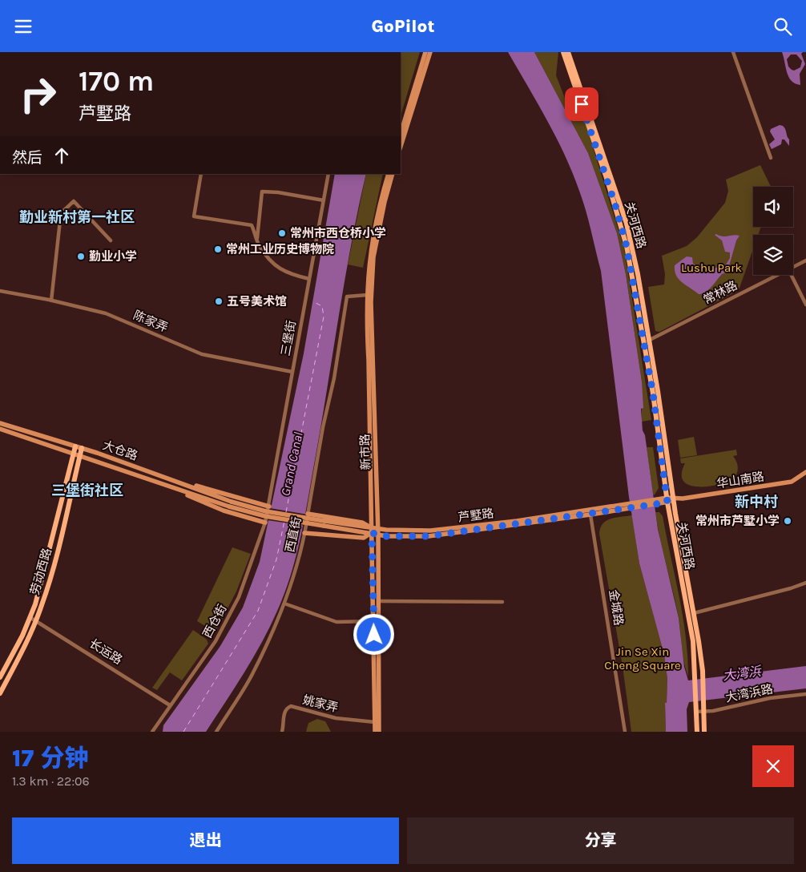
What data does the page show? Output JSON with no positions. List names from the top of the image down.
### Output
{
  "streets": {
    "main road": [
      "关河西路",
      "大仓路",
      "新市路",
      "华山南路",
      "芦墅路",
      "劳动西路"
    ],
    "street": [
      "常林路",
      "陈家弄",
      "三堡街",
      "西直街",
      "金城路",
      "西仓街",
      "长运路",
      "大湾浜路",
      "姚家弄"
    ]
  },
  "crossings": [
    ["关河西路", "常林路"],
    ["关河西路", "华山南路"],
    ["关河西路", "芦墅路"],
    ["关河西路", "大湾浜路"],
    ["陈家弄", "三堡街"],
    ["三堡街", "西仓街"],
    ["大仓路", "芦墅路"],
    ["大仓路", "劳动西路"],
    ["新市路", "芦墅路"],
    ["新市路", "西直街"],
    ["新市路", "姚家弄"],
    ["芦墅路", "金城路"],
    ["劳动西路", "长运路"],
    ["西仓街", "长运路"]
  ],
  "districts": ["勤业新村第一社区", "三堡街社区", "新中村"],
  "water": ["Grand Canal", "大湾浜"],
  "parks": ["Lushu Park", "Jin Se Xin Cheng Square"],
  "places": [
    "常州市西仓桥小学",
    "常州工业历史博物院",
    "勤业小学",
    "五号美术馆",
    "常州市芦墅小学"
  ],
  "page": {
    "header": "GoPilot",
    "turn": ["170 m", "芦墅路"],
    "then": "然后",
    "heading": ["17 分钟", "1.3 km · 22:06"],
    "buttons": ["退出", "分享"]
  }
}
